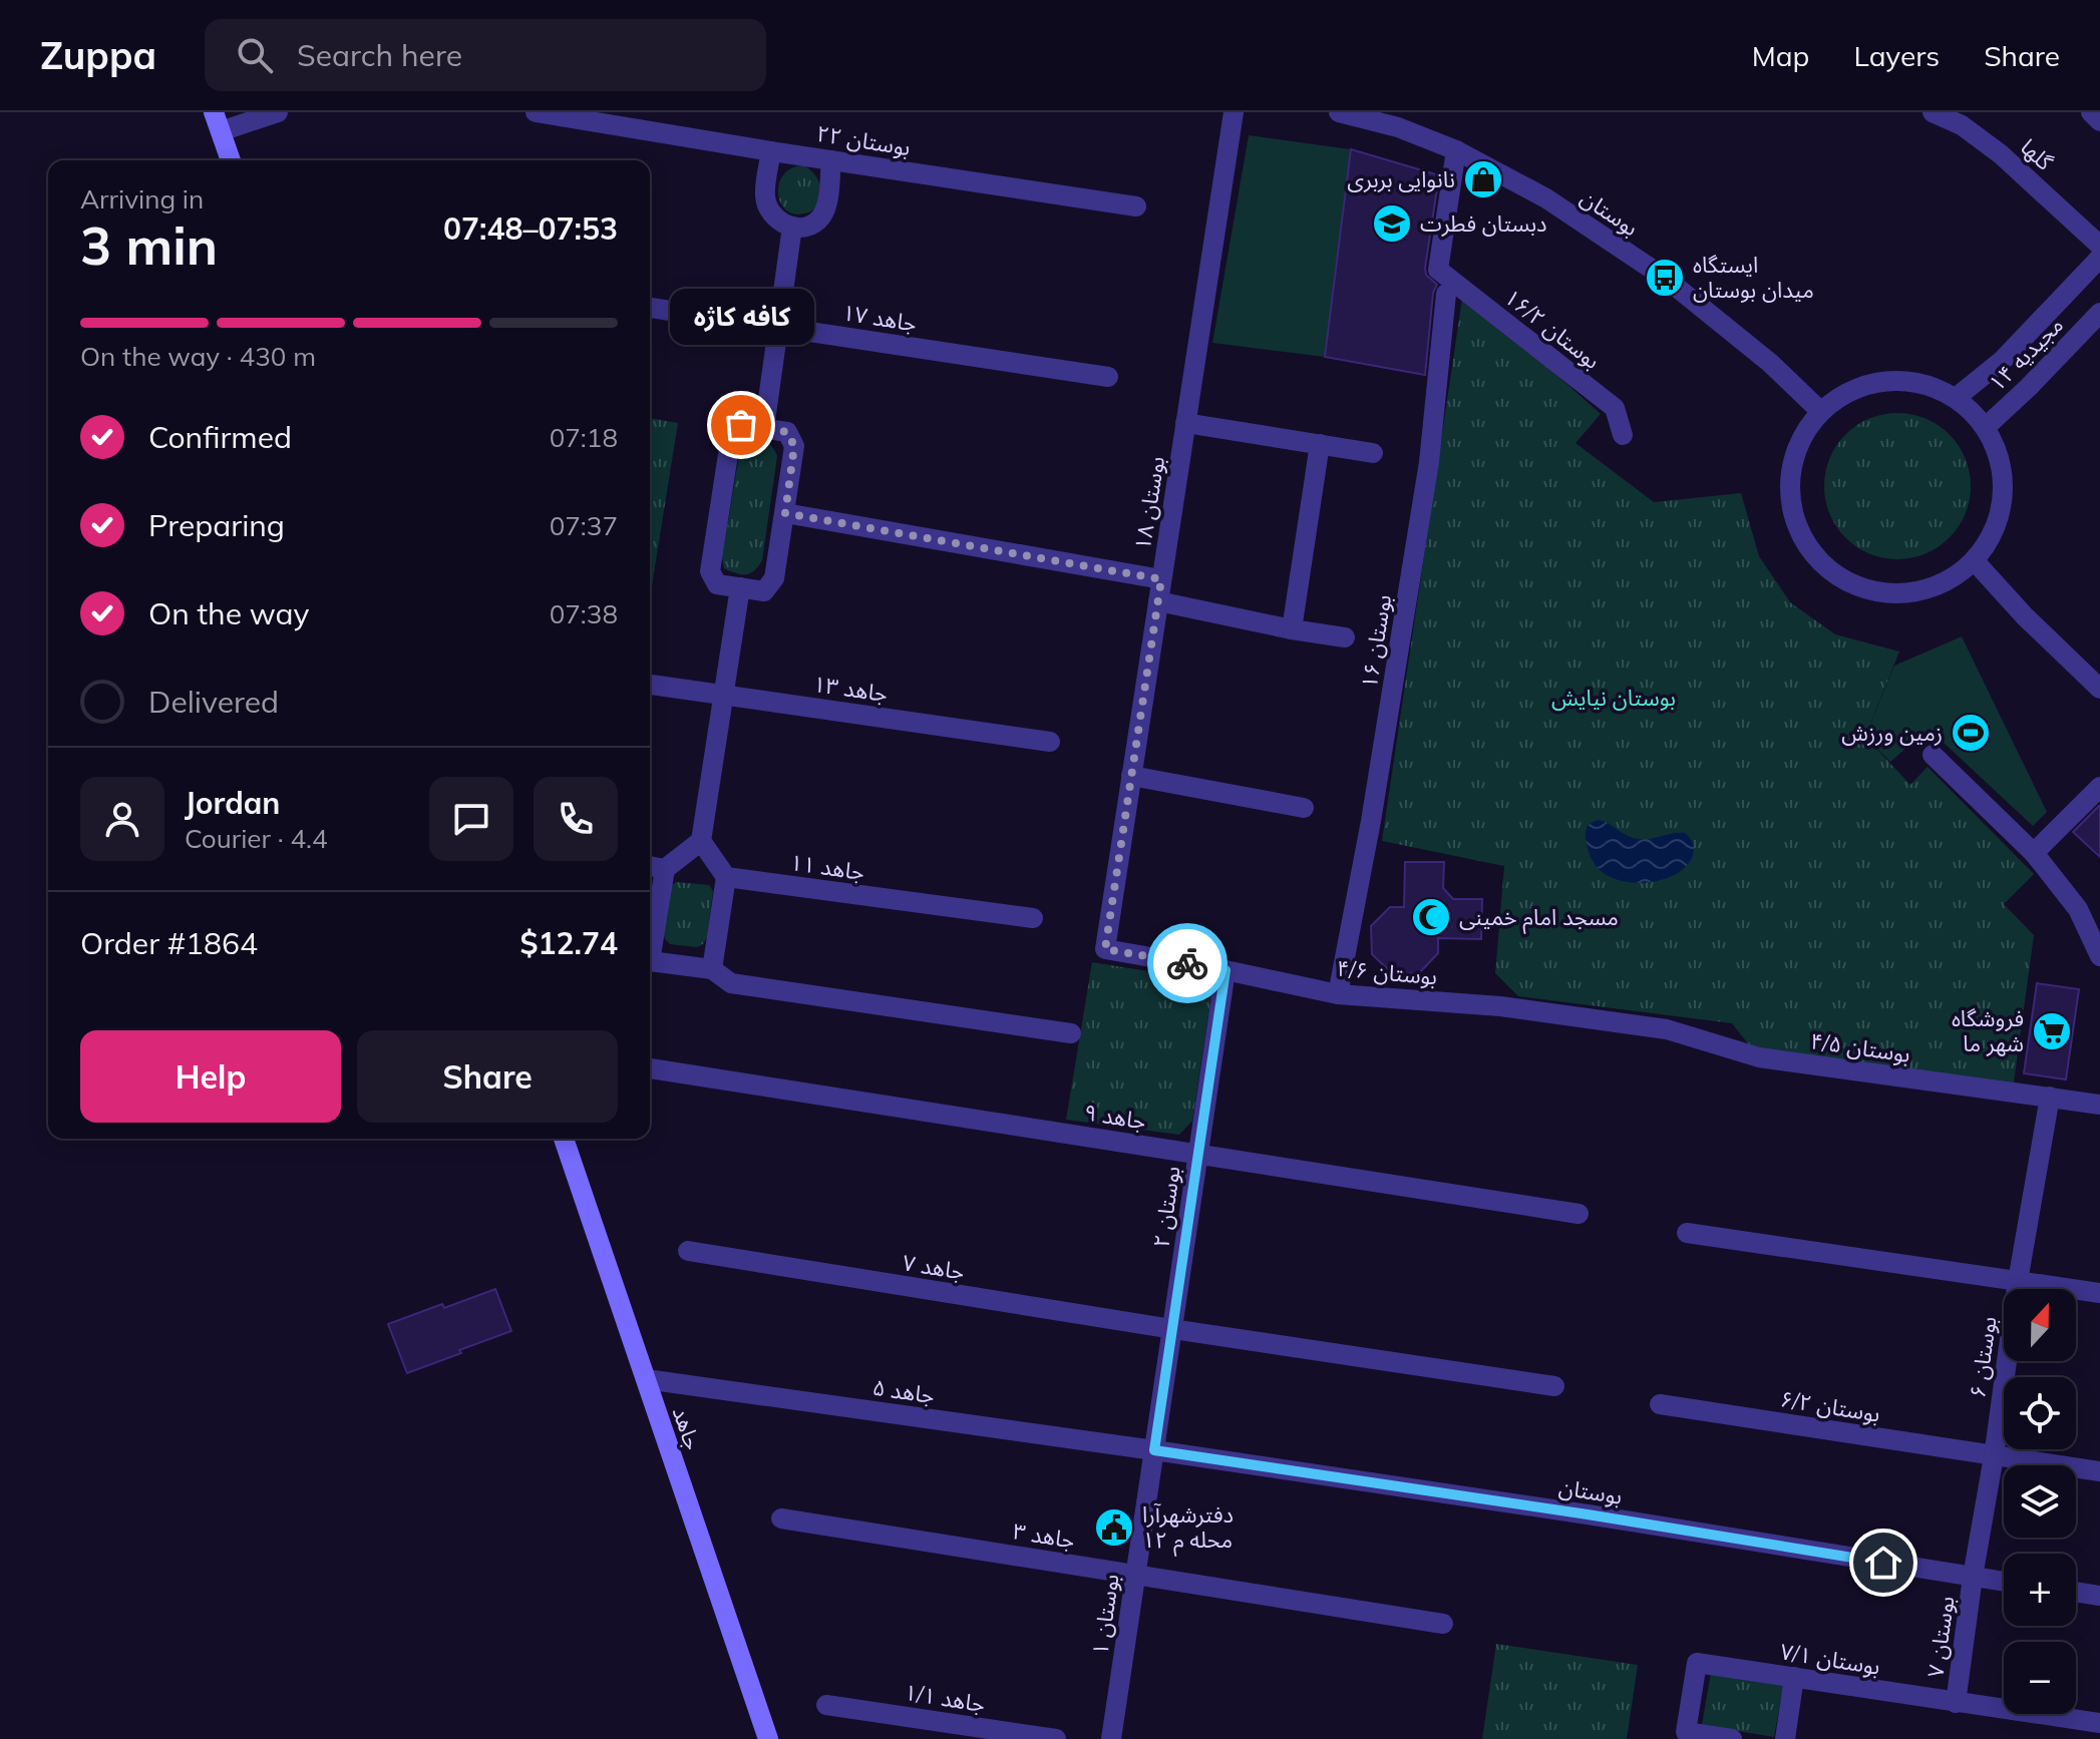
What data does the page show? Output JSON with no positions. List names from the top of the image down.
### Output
{
  "streets": {
    "main road": ["جاهد"],
    "street": [
      "بوستان ۲۲",
      "گلها",
      "بوستان",
      "جاهد ۱۷",
      "بوستان ۱۶/۲",
      "مجیدیه ۱۴",
      "بوستان ۱۸",
      "بوستان ۱۶",
      "جاهد ۱۳",
      "جاهد ۱۱",
      "بوستان ۴/۶",
      "بوستان ۴/۵",
      "جاهد ۹",
      "بوستان ۲",
      "جاهد ۷",
      "بوستان ۶",
      "جاهد ۵",
      "بوستان ۶/۲",
      "جاهد ۳",
      "بوستان ۱",
      "بوستان ۷",
      "بوستان ۷/۱",
      "جاهد ۱/۱"
    ]
  },
  "crossings": [
    ["بوستان", "بوستان ۱۶/۲"],
    ["بوستان", "مجیدیه ۱۴"],
    ["بوستان", "بوستان ۲"],
    ["بوستان", "بوستان ۶"],
    ["بوستان", "جاهد ۵"],
    ["بوستان", "بوستان ۱"],
    ["بوستان", "بوستان ۷"],
    ["بوستان ۱۸", "بوستان ۴/۶"],
    ["بوستان ۱۶", "بوستان ۴/۶"],
    ["بوستان ۴/۶", "بوستان ۴/۵"],
    ["بوستان ۴/۶", "بوستان ۲"],
    ["بوستان ۴/۵", "بوستان ۶"],
    ["جاهد ۹", "بوستان ۲"],
    ["بوستان ۲", "جاهد ۷"],
    ["بوستان ۲", "جاهد ۵"],
    ["بوستان ۲", "بوستان ۱"],
    ["بوستان ۶", "بوستان ۶/۲"],
    ["بوستان ۶", "بوستان ۷"],
    ["جاهد ۵", "جاهد"],
    ["جاهد ۵", "بوستان ۱"],
    ["جاهد ۳", "بوستان ۱"],
    ["بوستان ۷", "بوستان ۷/۱"]
  ],
  "parks": ["بوستان نیایش"],
  "places": {
    "shop": ["نانوایی بربری"],
    "school or university": ["دبستان فطرت"],
    "bus stop": ["ایستگاه میدان بوستان"],
    "other": ["کافه کاژه"],
    "sports": ["زمین ورزش"],
    "mosque": ["مسجد امام خمینی"],
    "supermarket": ["فروشگاه شهر ما"],
    "public building": ["دفترشهرآرا محله م ۱۲"]
  },
  "north": "top",
  "page": {
    "header": "Zuppa",
    "search": "Search here",
    "nav": ["Map", "Layers", "Share"],
    "heading": ["3 min", "Arriving in", "07:48–07:53"],
    "panel": [
      "Jordan",
      "Courier · 4.4",
      "Order #1864",
      "$12.74"
    ],
    "bubble": "کافه کاژه",
    "bar": "On the way · 430 m",
    "list": [
      ["Confirmed", "07:18"],
      ["Preparing", "07:37"],
      ["On the way", "07:38"],
      "Delivered"
    ],
    "buttons": ["Help", "Share"],
    "map_buttons": ["+", "−"]
  }
}
